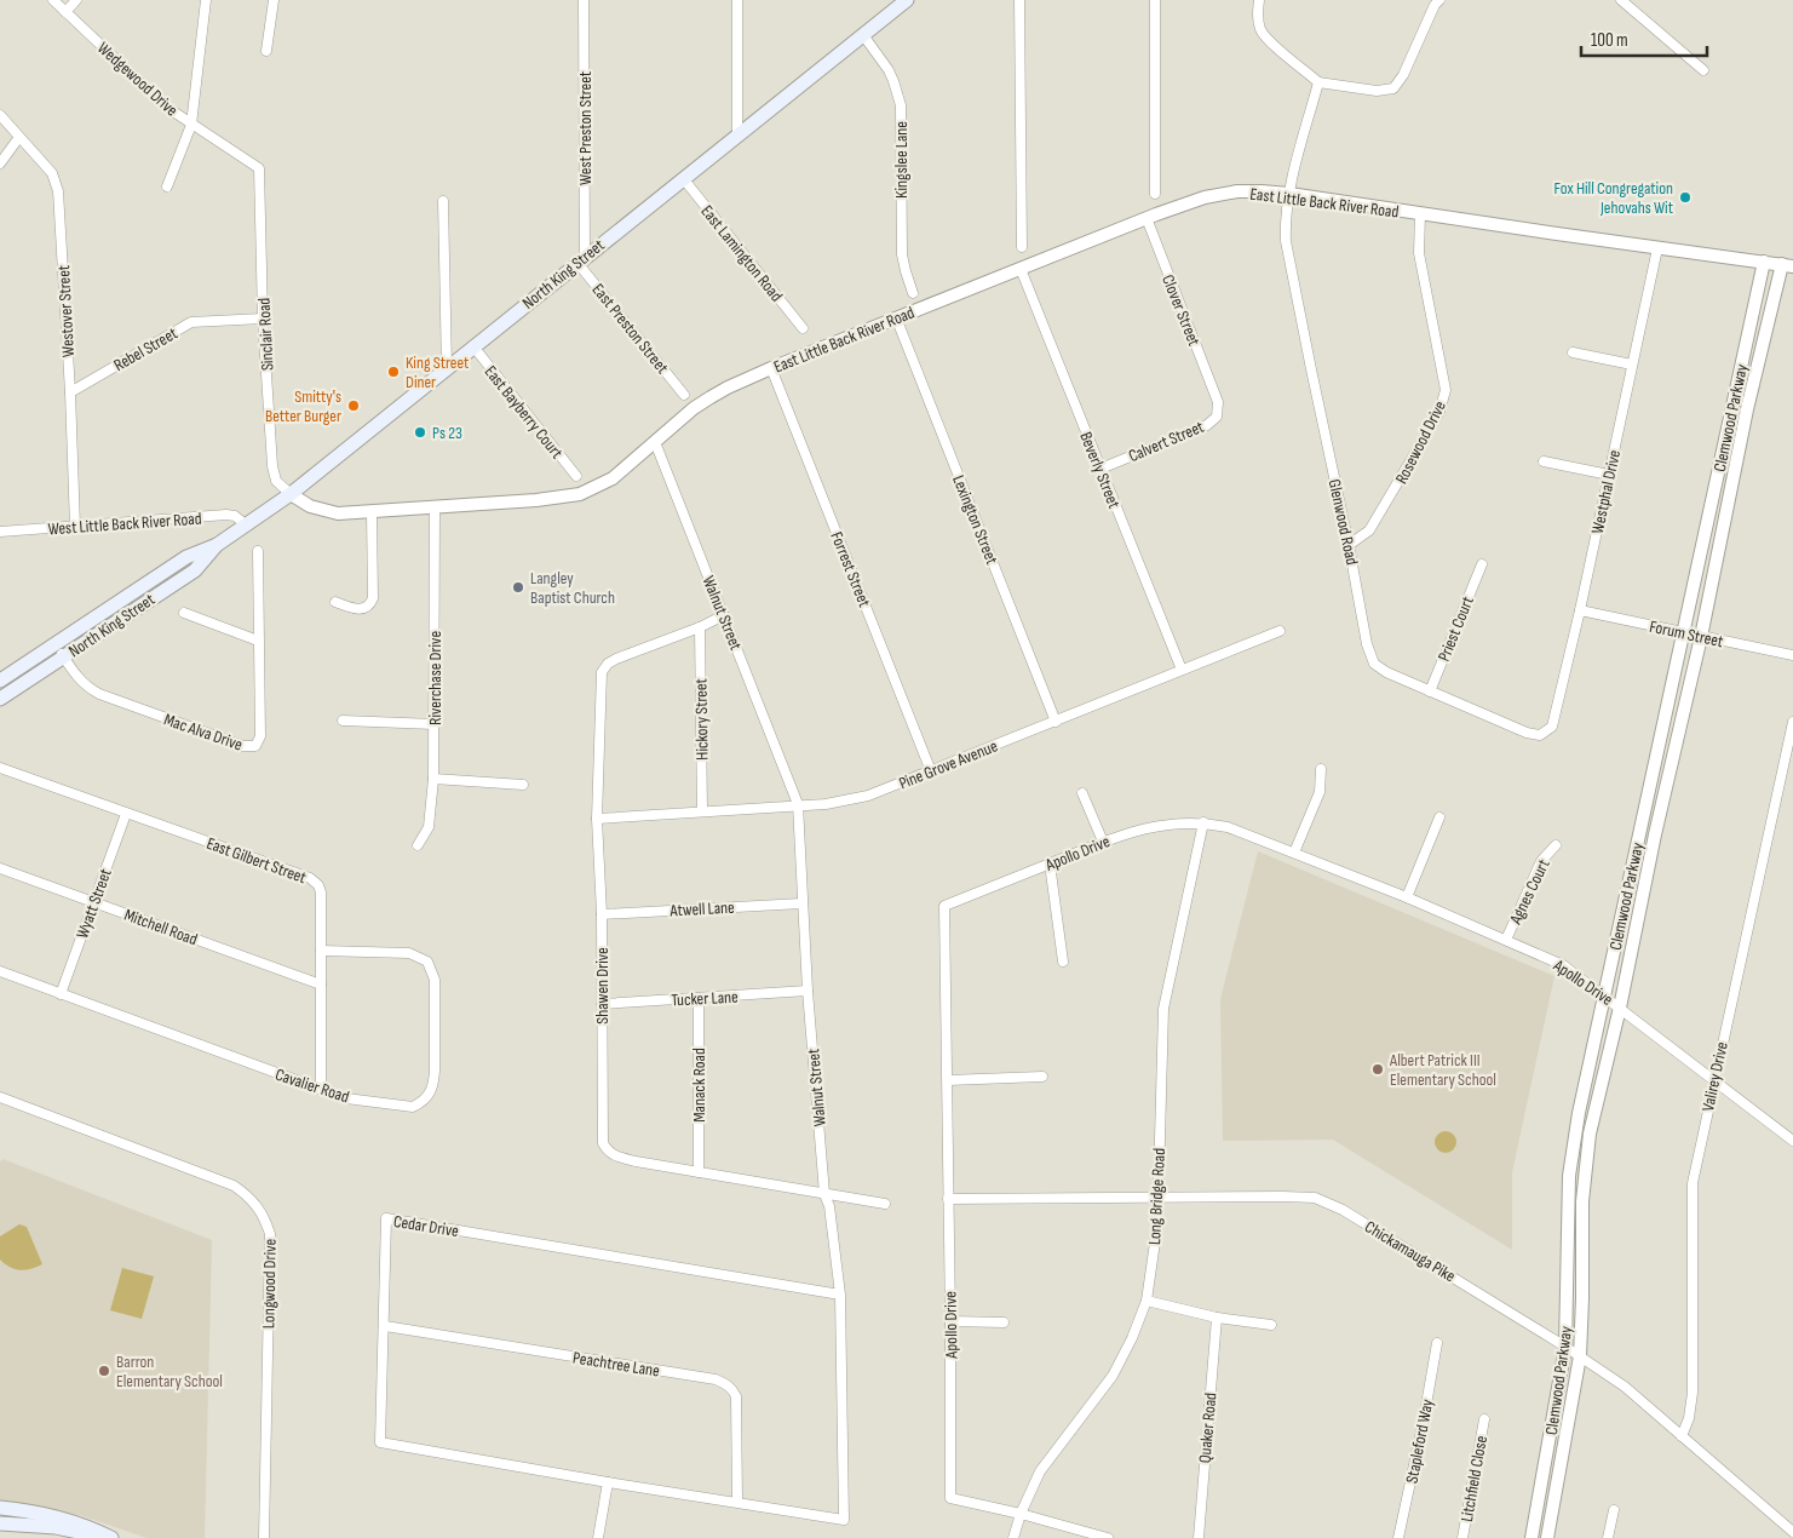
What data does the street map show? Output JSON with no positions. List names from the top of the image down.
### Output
{
  "streets": {
    "main road": ["North King Street"],
    "street": [
      "Wedgewood Drive",
      "West Preston Street",
      "Kingslee Lane",
      "East Little Back River Road",
      "East Lamington Road",
      "Clover Street",
      "Westover Street",
      "East Preston Street",
      "Sinclair Road",
      "Rebel Street",
      "East Bayberry Court",
      "Clemwood Parkway",
      "Calvert Street",
      "Rosewood Drive",
      "Beverly Street",
      "Westphal Drive",
      "Lexington Street",
      "Glenwood Road",
      "West Little Back River Road",
      "Forrest Street",
      "Walnut Street",
      "Priest Court",
      "Forum Street",
      "Riverchase Drive",
      "Hickory Street",
      "Mac Alva Drive",
      "Pine Grove Avenue",
      "Apollo Drive",
      "East Gilbert Street",
      "Agnes Court",
      "Wyatt Street",
      "Atwell Lane",
      "Mitchell Road",
      "Shawen Drive",
      "Tucker Lane",
      "Valirey Drive",
      "Cavalier Road",
      "Manack Road",
      "Long Bridge Road",
      "Cedar Drive",
      "Chickamauga Pike",
      "Longwood Drive",
      "Peachtree Lane",
      "Quaker Road",
      "Stapleford Way",
      "Litchfield Close"
    ]
  },
  "crossings": [
    ["Wedgewood Drive", "Sinclair Road"],
    ["West Preston Street", "North King Street"],
    ["West Preston Street", "East Preston Street"],
    ["Kingslee Lane", "North King Street"],
    ["East Little Back River Road", "North King Street"],
    ["East Little Back River Road", "Clover Street"],
    ["East Little Back River Road", "Sinclair Road"],
    ["East Little Back River Road", "Rosewood Drive"],
    ["East Little Back River Road", "Beverly Street"],
    ["East Little Back River Road", "Westphal Drive"],
    ["East Little Back River Road", "Lexington Street"],
    ["East Little Back River Road", "Glenwood Road"],
    ["East Little Back River Road", "Forrest Street"],
    ["East Little Back River Road", "Walnut Street"],
    ["East Little Back River Road", "Riverchase Drive"],
    ["East Lamington Road", "North King Street"],
    ["North King Street", "East Preston Street"],
    ["North King Street", "Sinclair Road"],
    ["North King Street", "East Bayberry Court"],
    ["North King Street", "West Little Back River Road"],
    ["North King Street", "Mac Alva Drive"],
    ["Clover Street", "Calvert Street"],
    ["Westover Street", "Rebel Street"],
    ["Westover Street", "West Little Back River Road"],
    ["Sinclair Road", "Rebel Street"],
    ["Clemwood Parkway", "Forum Street"],
    ["Clemwood Parkway", "Apollo Drive"],
    ["Clemwood Parkway", "Chickamauga Pike"],
    ["Calvert Street", "Beverly Street"],
    ["Rosewood Drive", "Glenwood Road"],
    ["Beverly Street", "Pine Grove Avenue"],
    ["Westphal Drive", "Glenwood Road"],
    ["Westphal Drive", "Forum Street"],
    ["Lexington Street", "Pine Grove Avenue"],
    ["Glenwood Road", "Priest Court"],
    ["Forrest Street", "Pine Grove Avenue"],
    ["Walnut Street", "Pine Grove Avenue"],
    ["Walnut Street", "Atwell Lane"],
    ["Walnut Street", "Shawen Drive"],
    ["Walnut Street", "Tucker Lane"],
    ["Walnut Street", "Cedar Drive"],
    ["Walnut Street", "Peachtree Lane"],
    ["Hickory Street", "Pine Grove Avenue"],
    ["Hickory Street", "Shawen Drive"],
    ["Pine Grove Avenue", "Shawen Drive"],
    ["Apollo Drive", "Agnes Court"],
    ["Apollo Drive", "Valirey Drive"],
    ["Apollo Drive", "Long Bridge Road"],
    ["Apollo Drive", "Chickamauga Pike"],
    ["East Gilbert Street", "Wyatt Street"],
    ["East Gilbert Street", "Mitchell Road"],
    ["East Gilbert Street", "Cavalier Road"],
    ["Wyatt Street", "Mitchell Road"],
    ["Wyatt Street", "Cavalier Road"],
    ["Atwell Lane", "Shawen Drive"],
    ["Shawen Drive", "Tucker Lane"],
    ["Shawen Drive", "Manack Road"],
    ["Tucker Lane", "Manack Road"],
    ["Valirey Drive", "Chickamauga Pike"],
    ["Long Bridge Road", "Chickamauga Pike"],
    ["Cedar Drive", "Peachtree Lane"]
  ],
  "places": [
    "Fox Hill Congregation Jehovahs Wit",
    "King Street Diner",
    "Smitty's Better Burger",
    "Ps 23",
    "Langley Baptist Church",
    "Albert Patrick III Elementary School",
    "Barron Elementary School"
  ],
  "scale_bar": "100 m"
}
